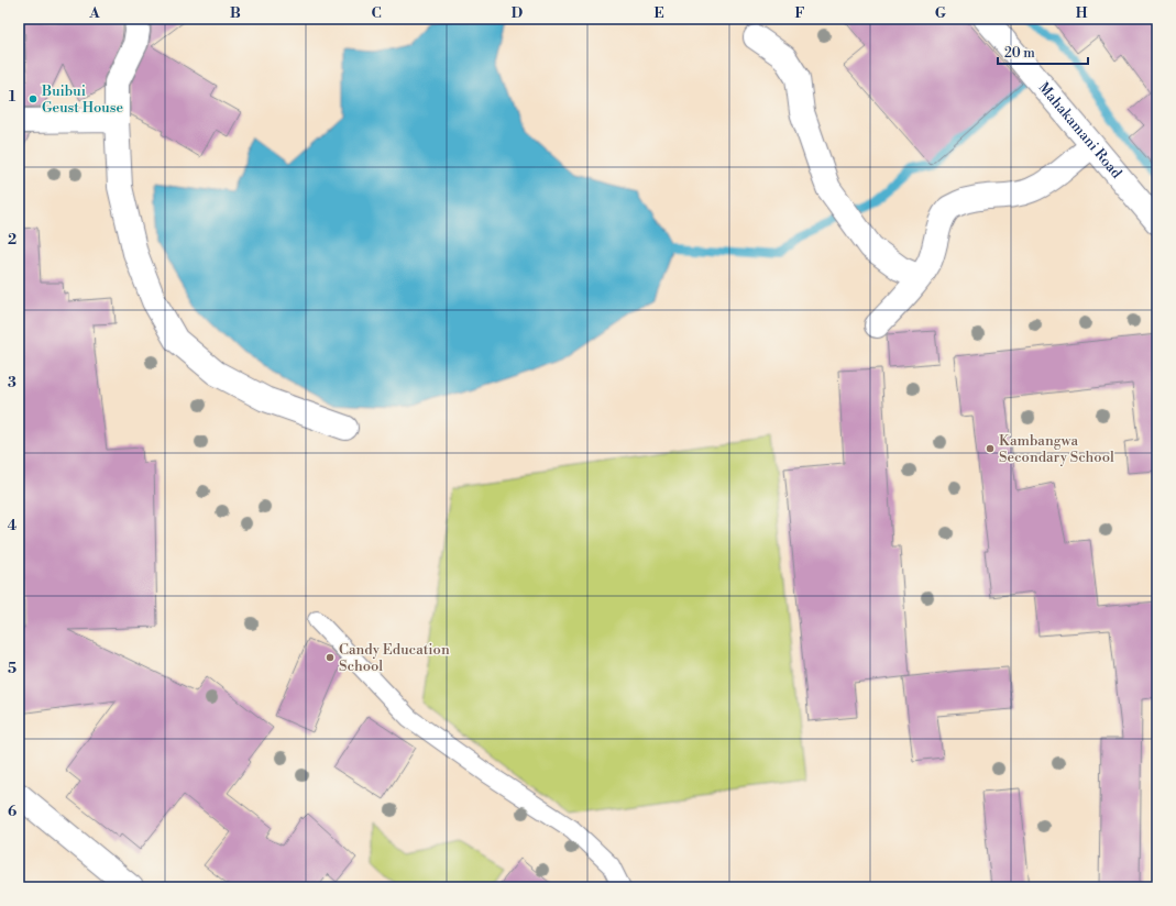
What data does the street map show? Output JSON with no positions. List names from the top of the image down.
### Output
{
  "streets": {
    "street": ["Mahakamani Road"]
  },
  "places": ["Buibui Geust House", "Kambangwa Secondary School", "Candy Education School"],
  "scale_bar": "20 m",
  "grid": {
    "columns": [
      "A",
      "B",
      "C",
      "D",
      "E",
      "F",
      "G",
      "H"
    ],
    "rows": [
      "1",
      "2",
      "3",
      "4",
      "5",
      "6"
    ]
  }
}
